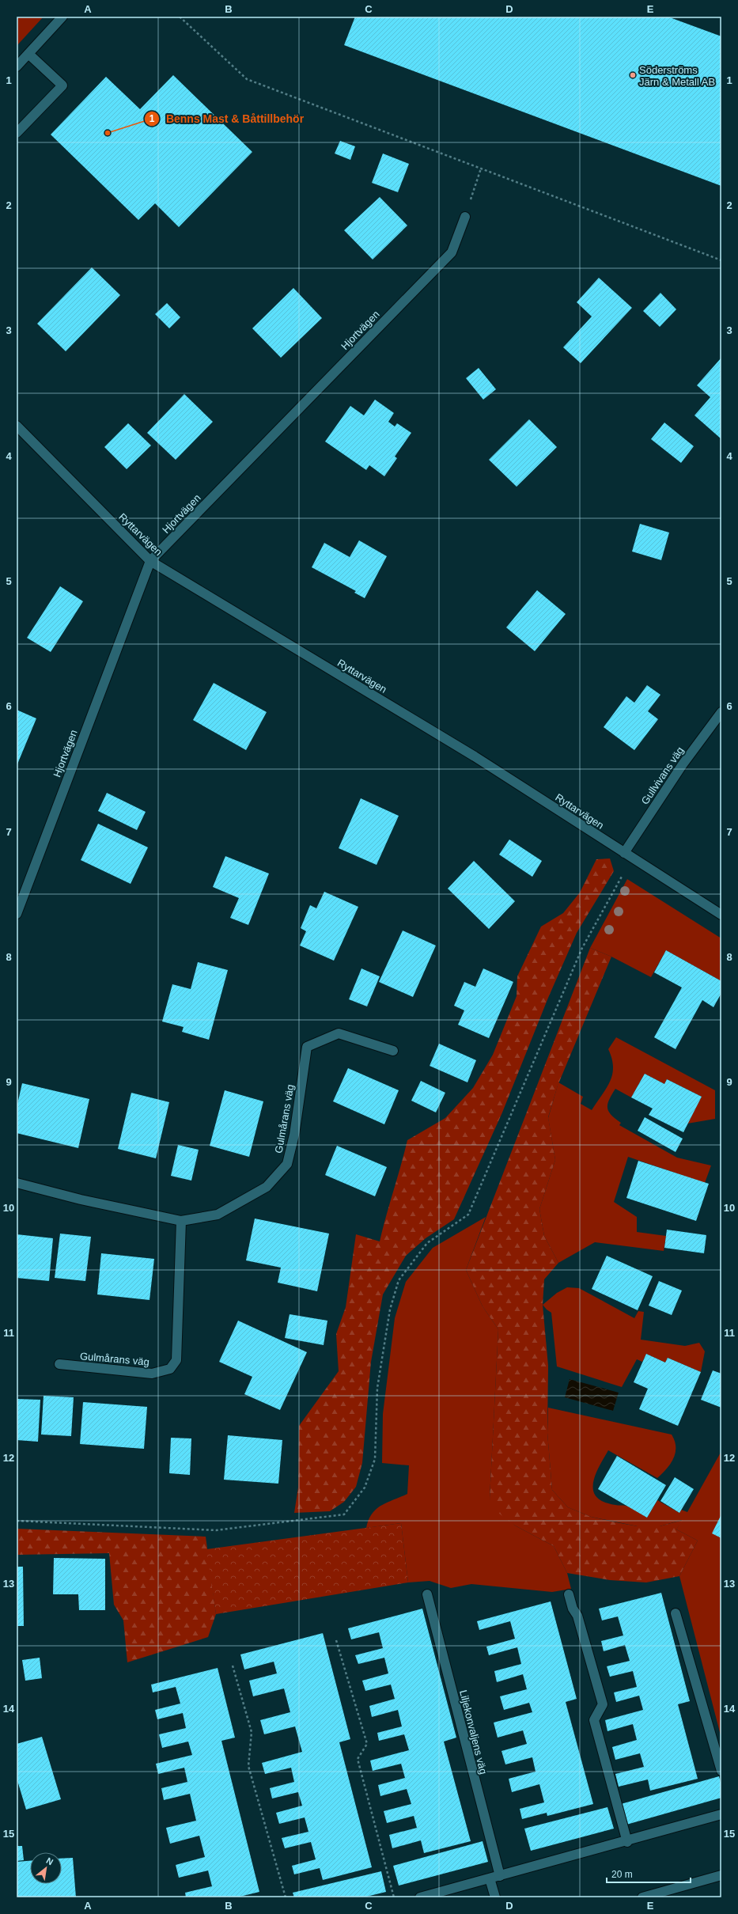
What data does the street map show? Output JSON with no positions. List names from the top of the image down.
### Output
{
  "streets": {
    "street": [
      "Hjortvägen",
      "Ryttarvägen",
      "Gullvivans väg",
      "Gulmårans väg",
      "Liljekonvaljens väg"
    ]
  },
  "crossings": [
    ["Hjortvägen", "Ryttarvägen"],
    ["Ryttarvägen", "Gullvivans väg"]
  ],
  "places": ["Söderströms Järn & Metall AB", "Benns Mast & Båttillbehör"],
  "scale_bar": "20 m",
  "north": "top right",
  "grid": {
    "columns": [
      "A",
      "B",
      "C",
      "D",
      "E"
    ],
    "rows": [
      "1",
      "2",
      "3",
      "4",
      "5",
      "6",
      "7",
      "8",
      "9",
      "10",
      "11",
      "12",
      "13",
      "14",
      "15"
    ]
  }
}
